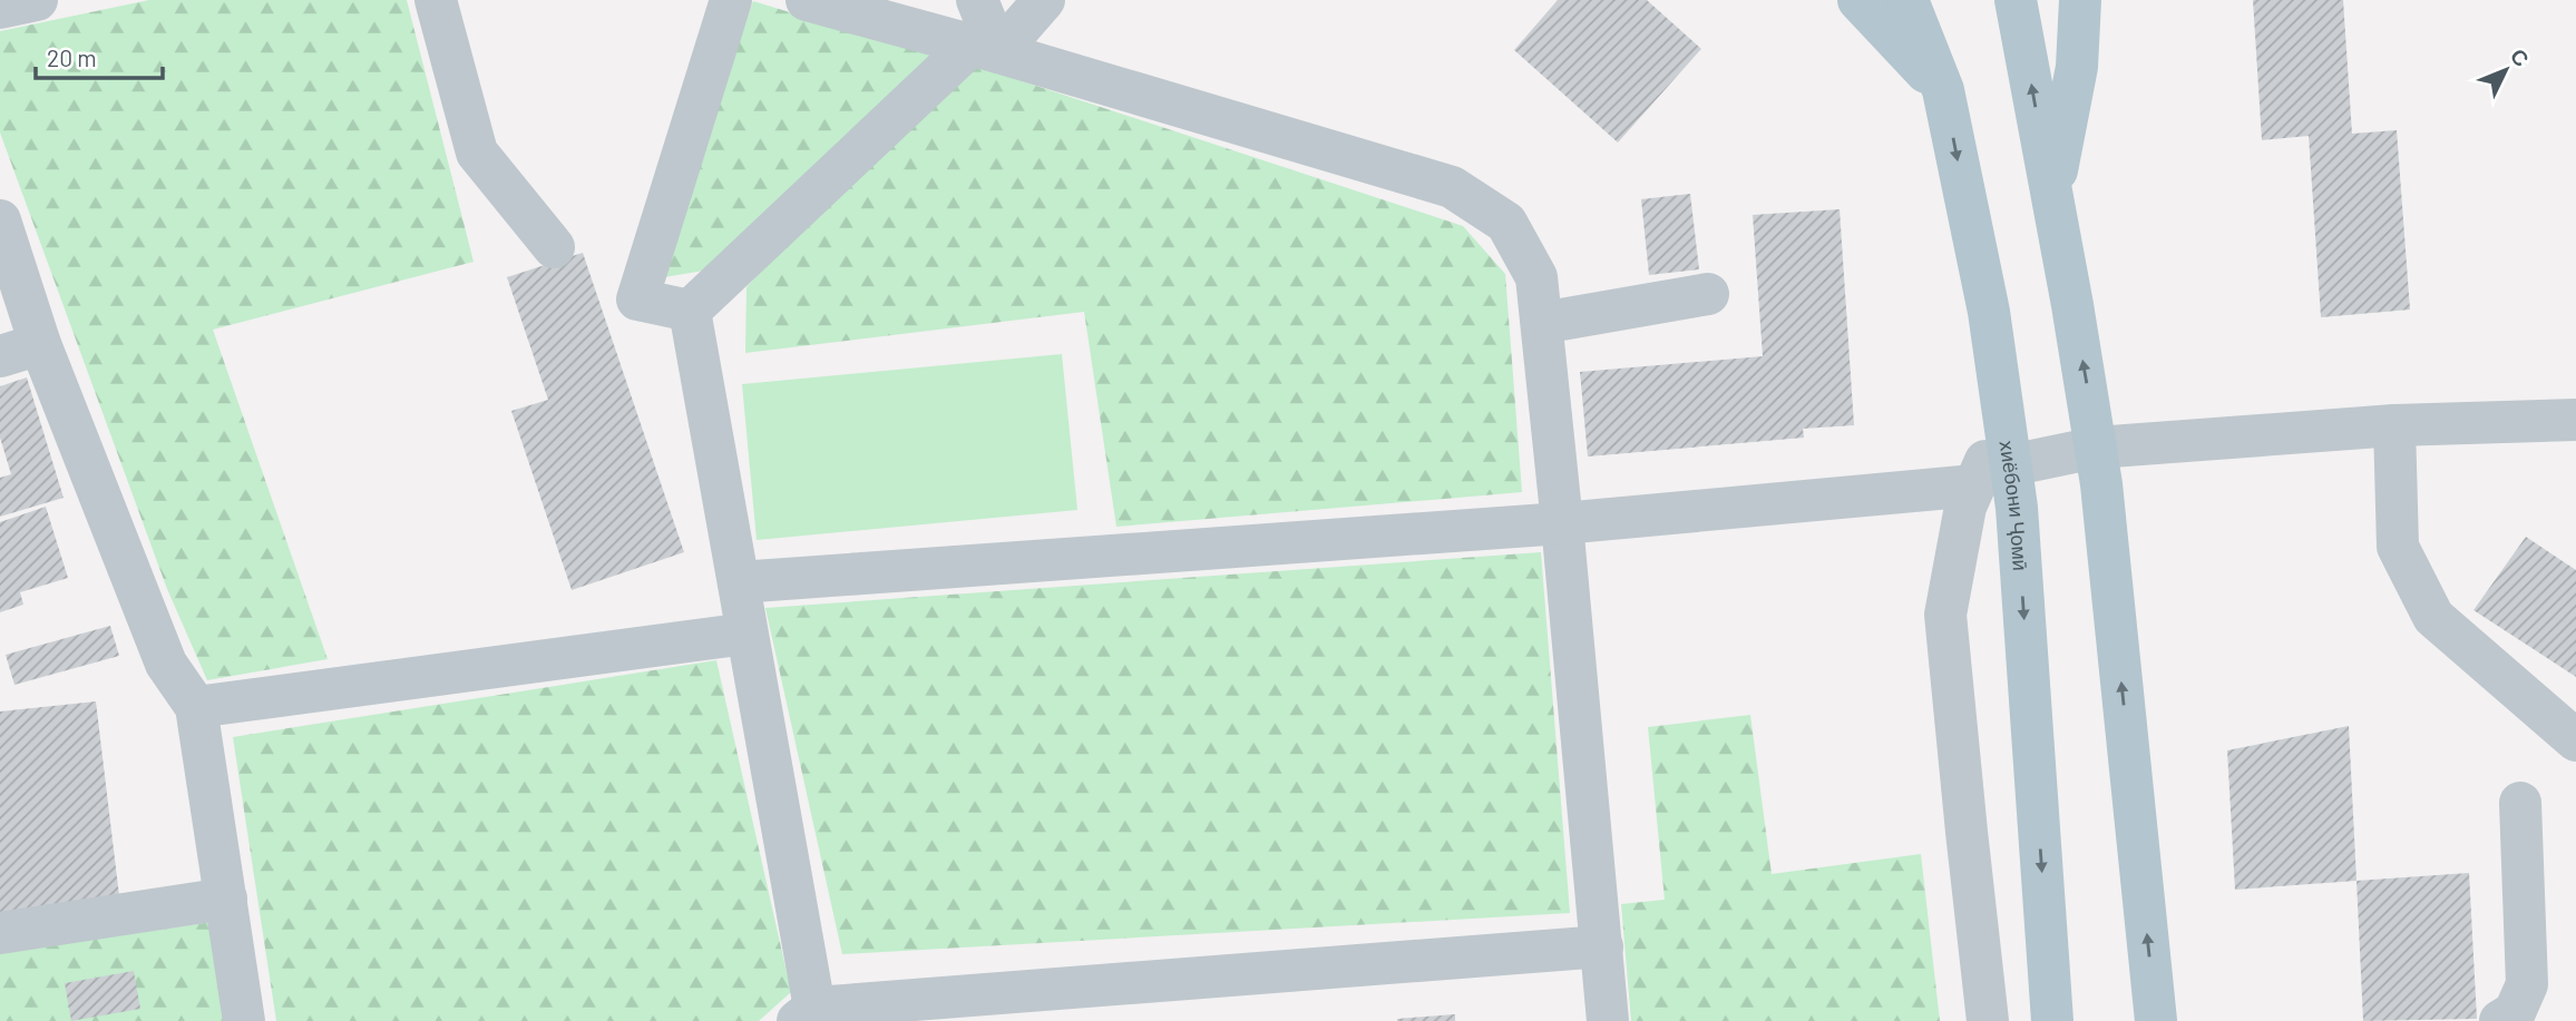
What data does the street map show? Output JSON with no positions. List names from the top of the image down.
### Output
{
  "streets": {
    "main road": ["хиёбони Ҷомӣ"]
  },
  "scale_bar": "20 m",
  "north": "top right"
}
